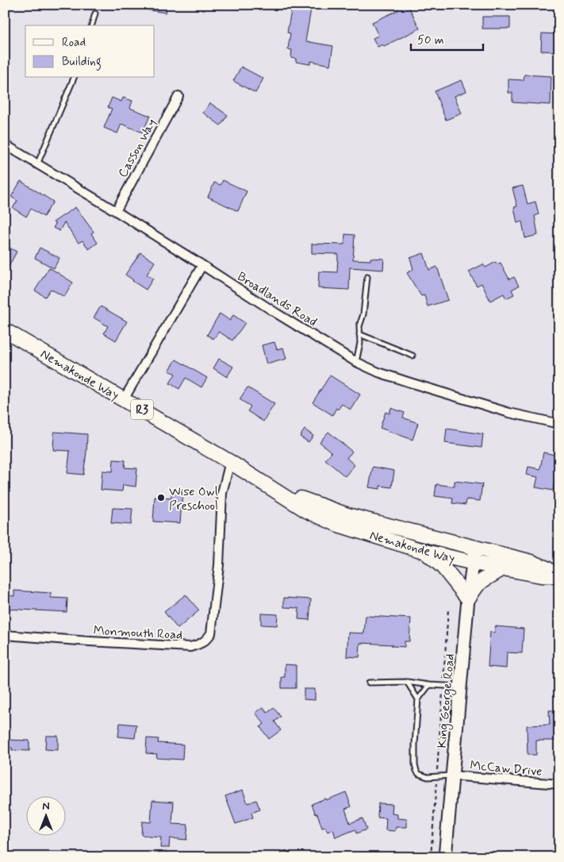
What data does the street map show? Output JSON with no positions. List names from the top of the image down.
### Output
{
  "streets": {
    "highway": ["Nemakonde Way", "R3"],
    "main road": ["King George Road"],
    "street": [
      "Casson Way",
      "Broadlands Road",
      "Monmouth Road",
      "McCaw Drive"
    ]
  },
  "crossings": [
    ["Casson Way", "Broadlands Road"],
    ["Nemakonde Way", "Monmouth Road"],
    ["Nemakonde Way", "King George Road"],
    ["King George Road", "McCaw Drive"]
  ],
  "places": ["Wise Owl Preschool"],
  "legend": ["Road", "Building"],
  "scale_bar": "50 m",
  "north": "top"
}
